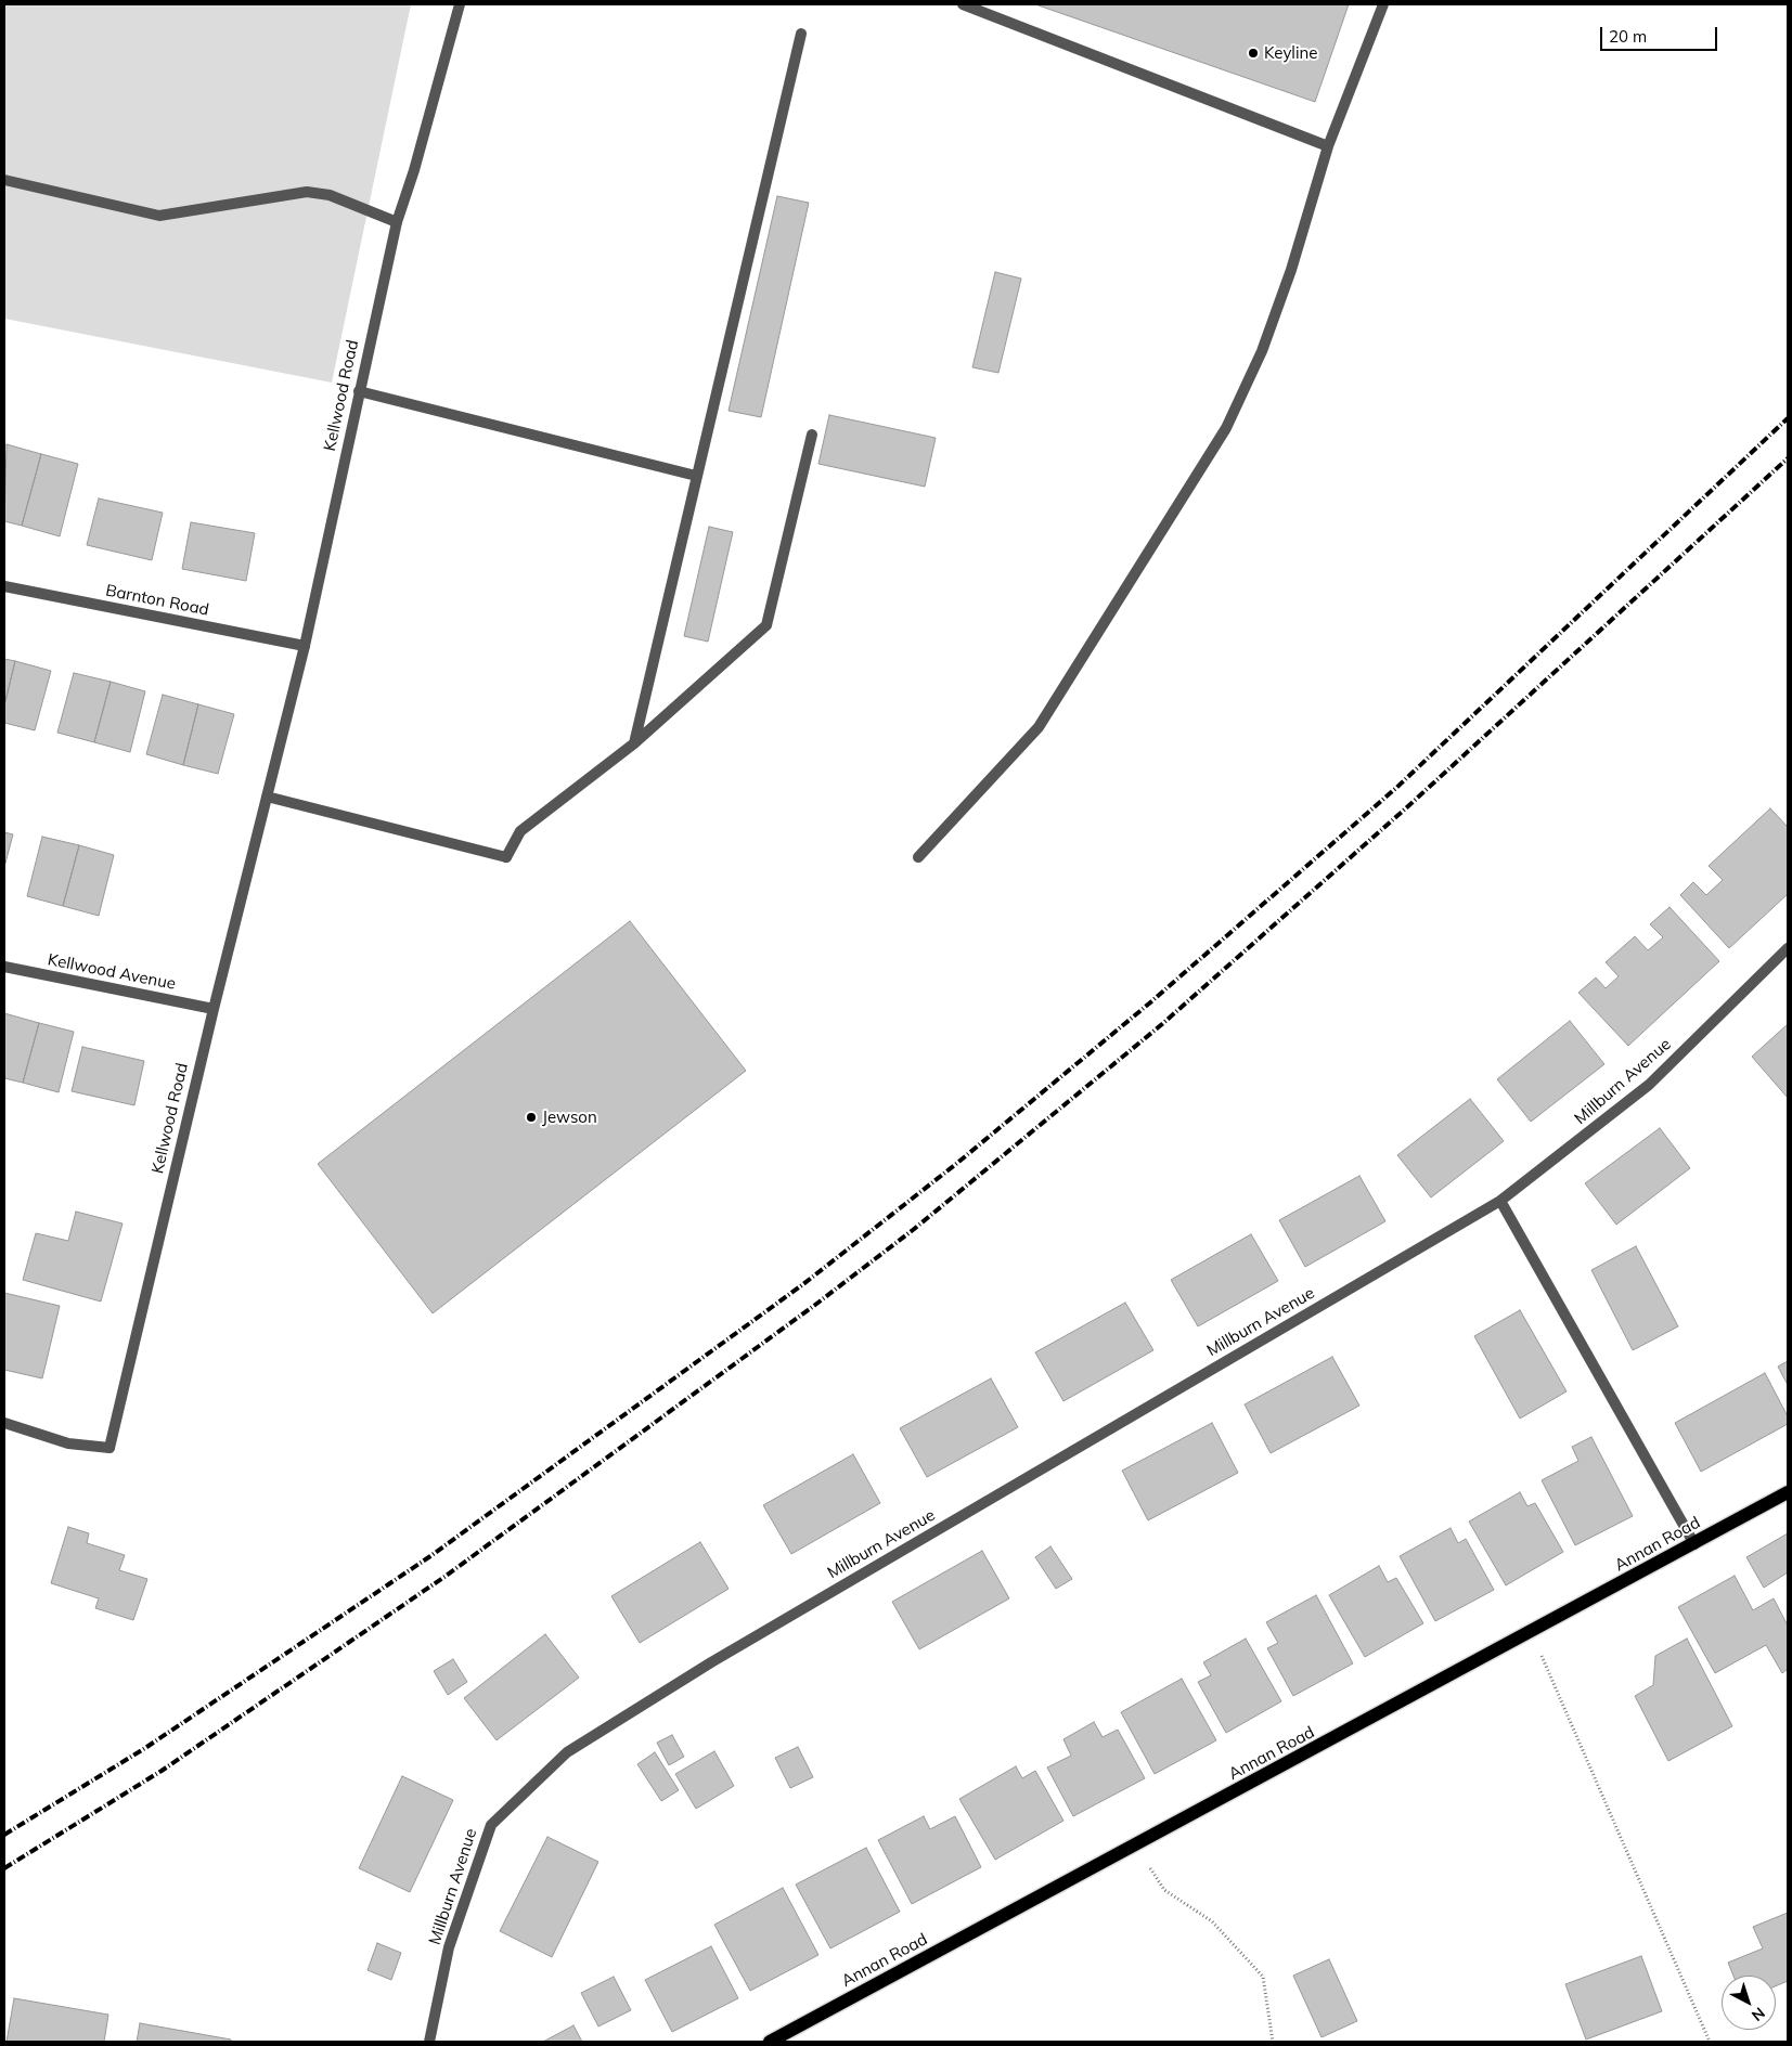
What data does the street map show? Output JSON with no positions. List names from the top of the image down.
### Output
{
  "streets": {
    "main road": ["Annan Road"],
    "street": [
      "Kellwood Road",
      "Barnton Road",
      "Kellwood Avenue",
      "Millburn Avenue"
    ]
  },
  "crossings": [
    ["Kellwood Road", "Barnton Road"],
    ["Kellwood Road", "Kellwood Avenue"]
  ],
  "places": ["Keyline", "Jewson"],
  "scale_bar": "20 m",
  "north": "bottom right"
}
